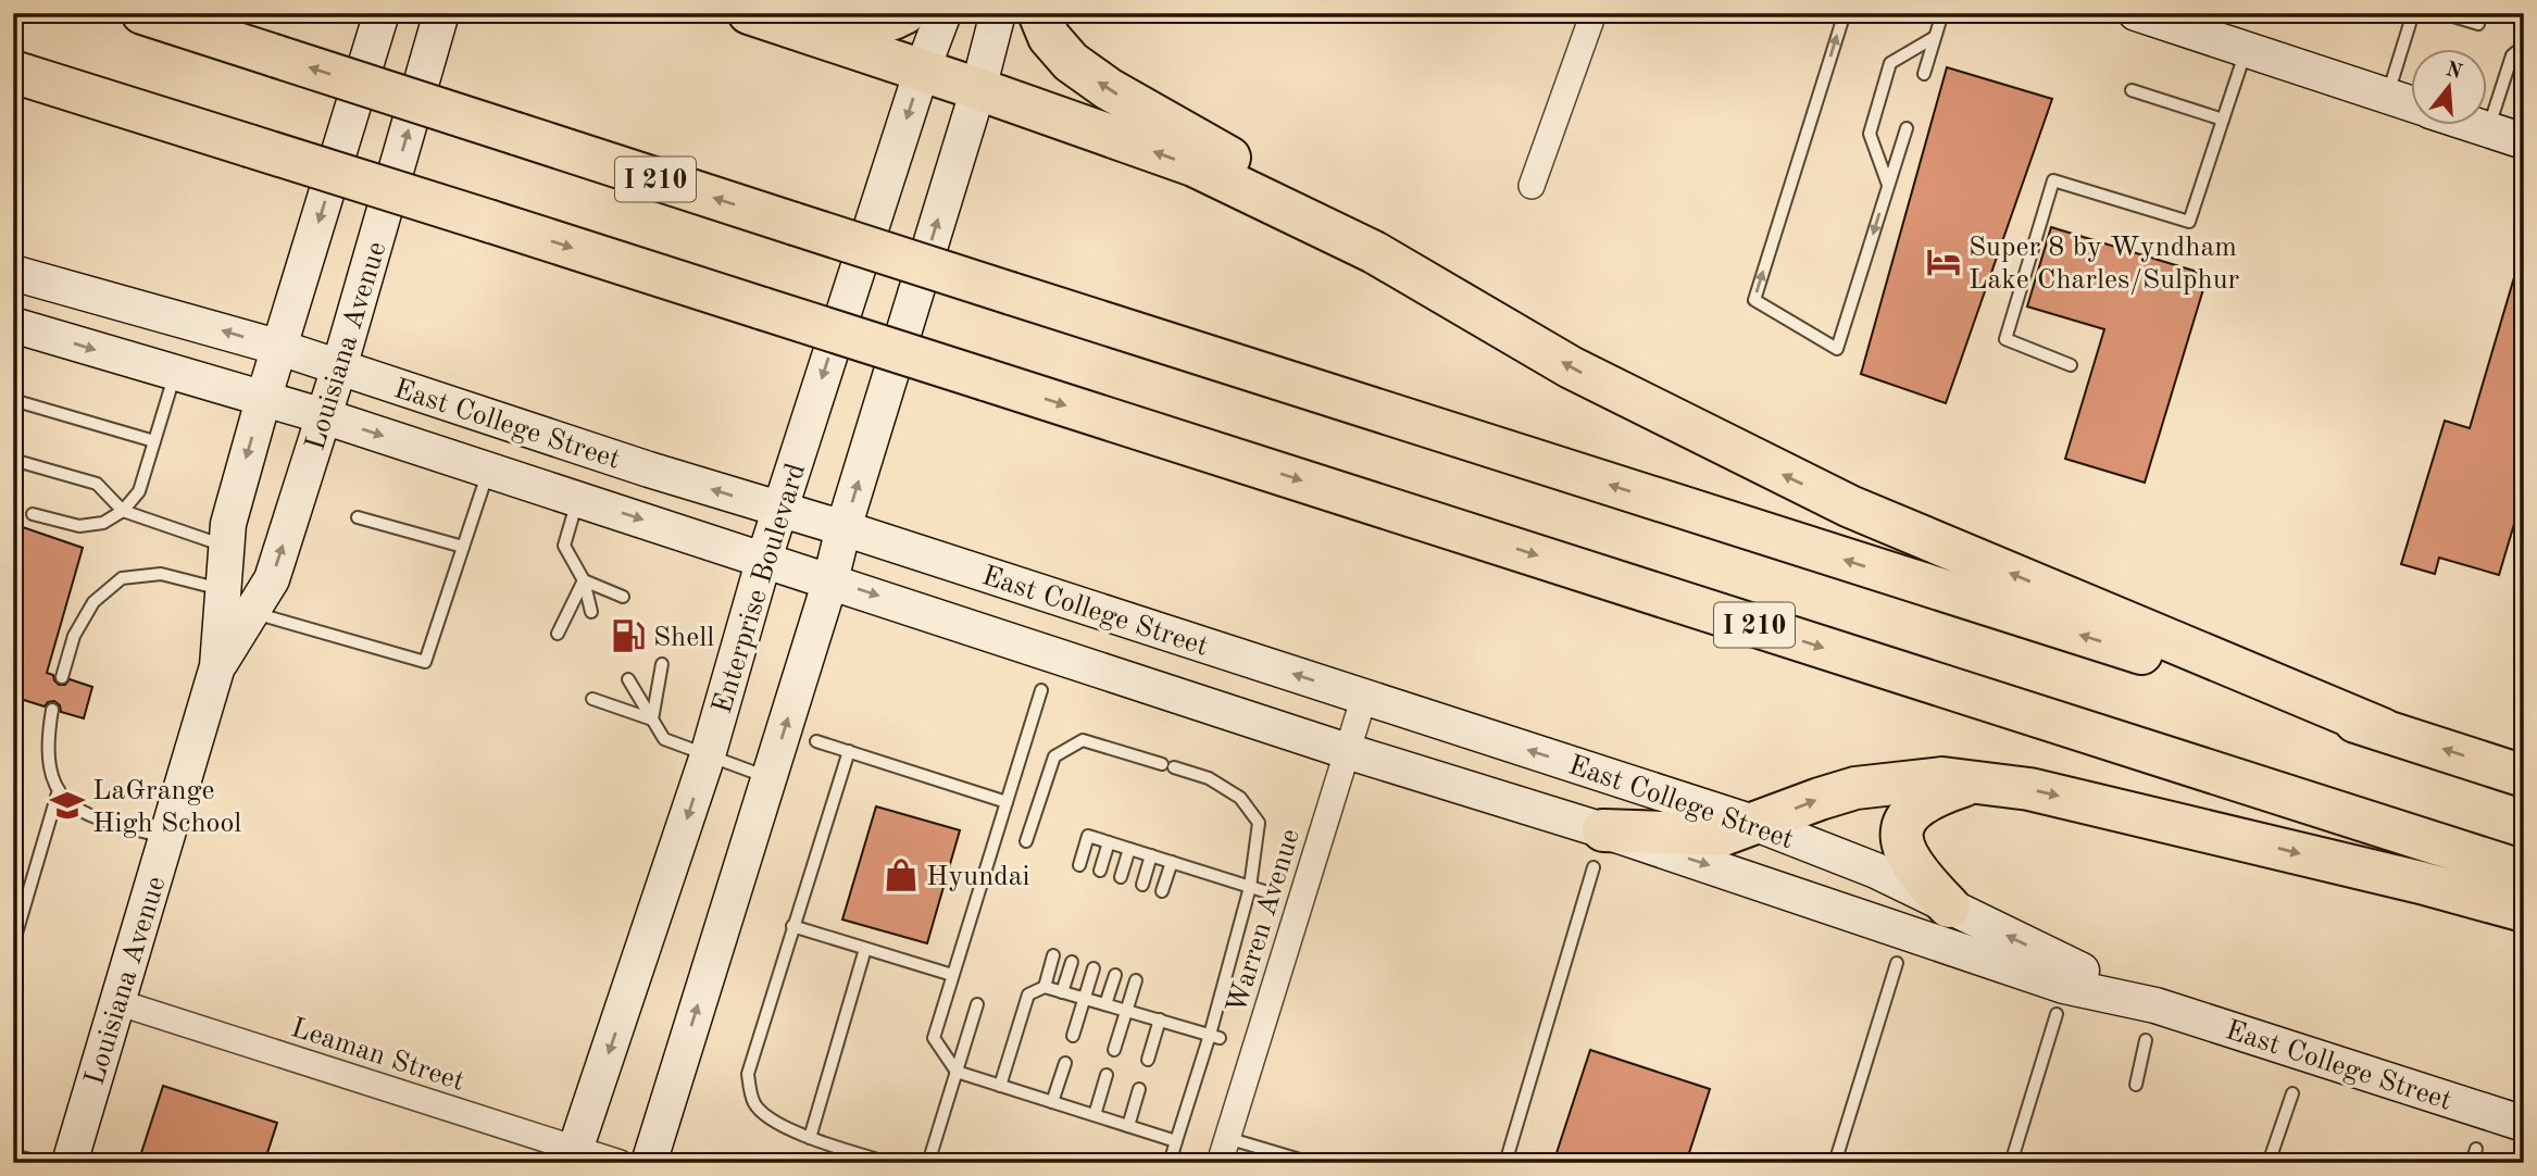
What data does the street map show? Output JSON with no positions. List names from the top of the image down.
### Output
{
  "streets": {
    "highway": ["I 210"],
    "main road": ["Louisiana Avenue", "East College Street", "Enterprise Boulevard"],
    "street": ["Warren Avenue", "Leaman Street"]
  },
  "crossings": [
    ["Louisiana Avenue", "East College Street"],
    ["Louisiana Avenue", "Leaman Street"],
    ["East College Street", "Enterprise Boulevard"],
    ["East College Street", "Warren Avenue"],
    ["Enterprise Boulevard", "Leaman Street"]
  ],
  "places": {
    "hotel": ["Super 8 by Wyndham Lake Charles/Sulphur"],
    "fuel station": ["Shell"],
    "school or university": ["LaGrange High School"],
    "shop": ["Hyundai"]
  },
  "north": "top"
}
